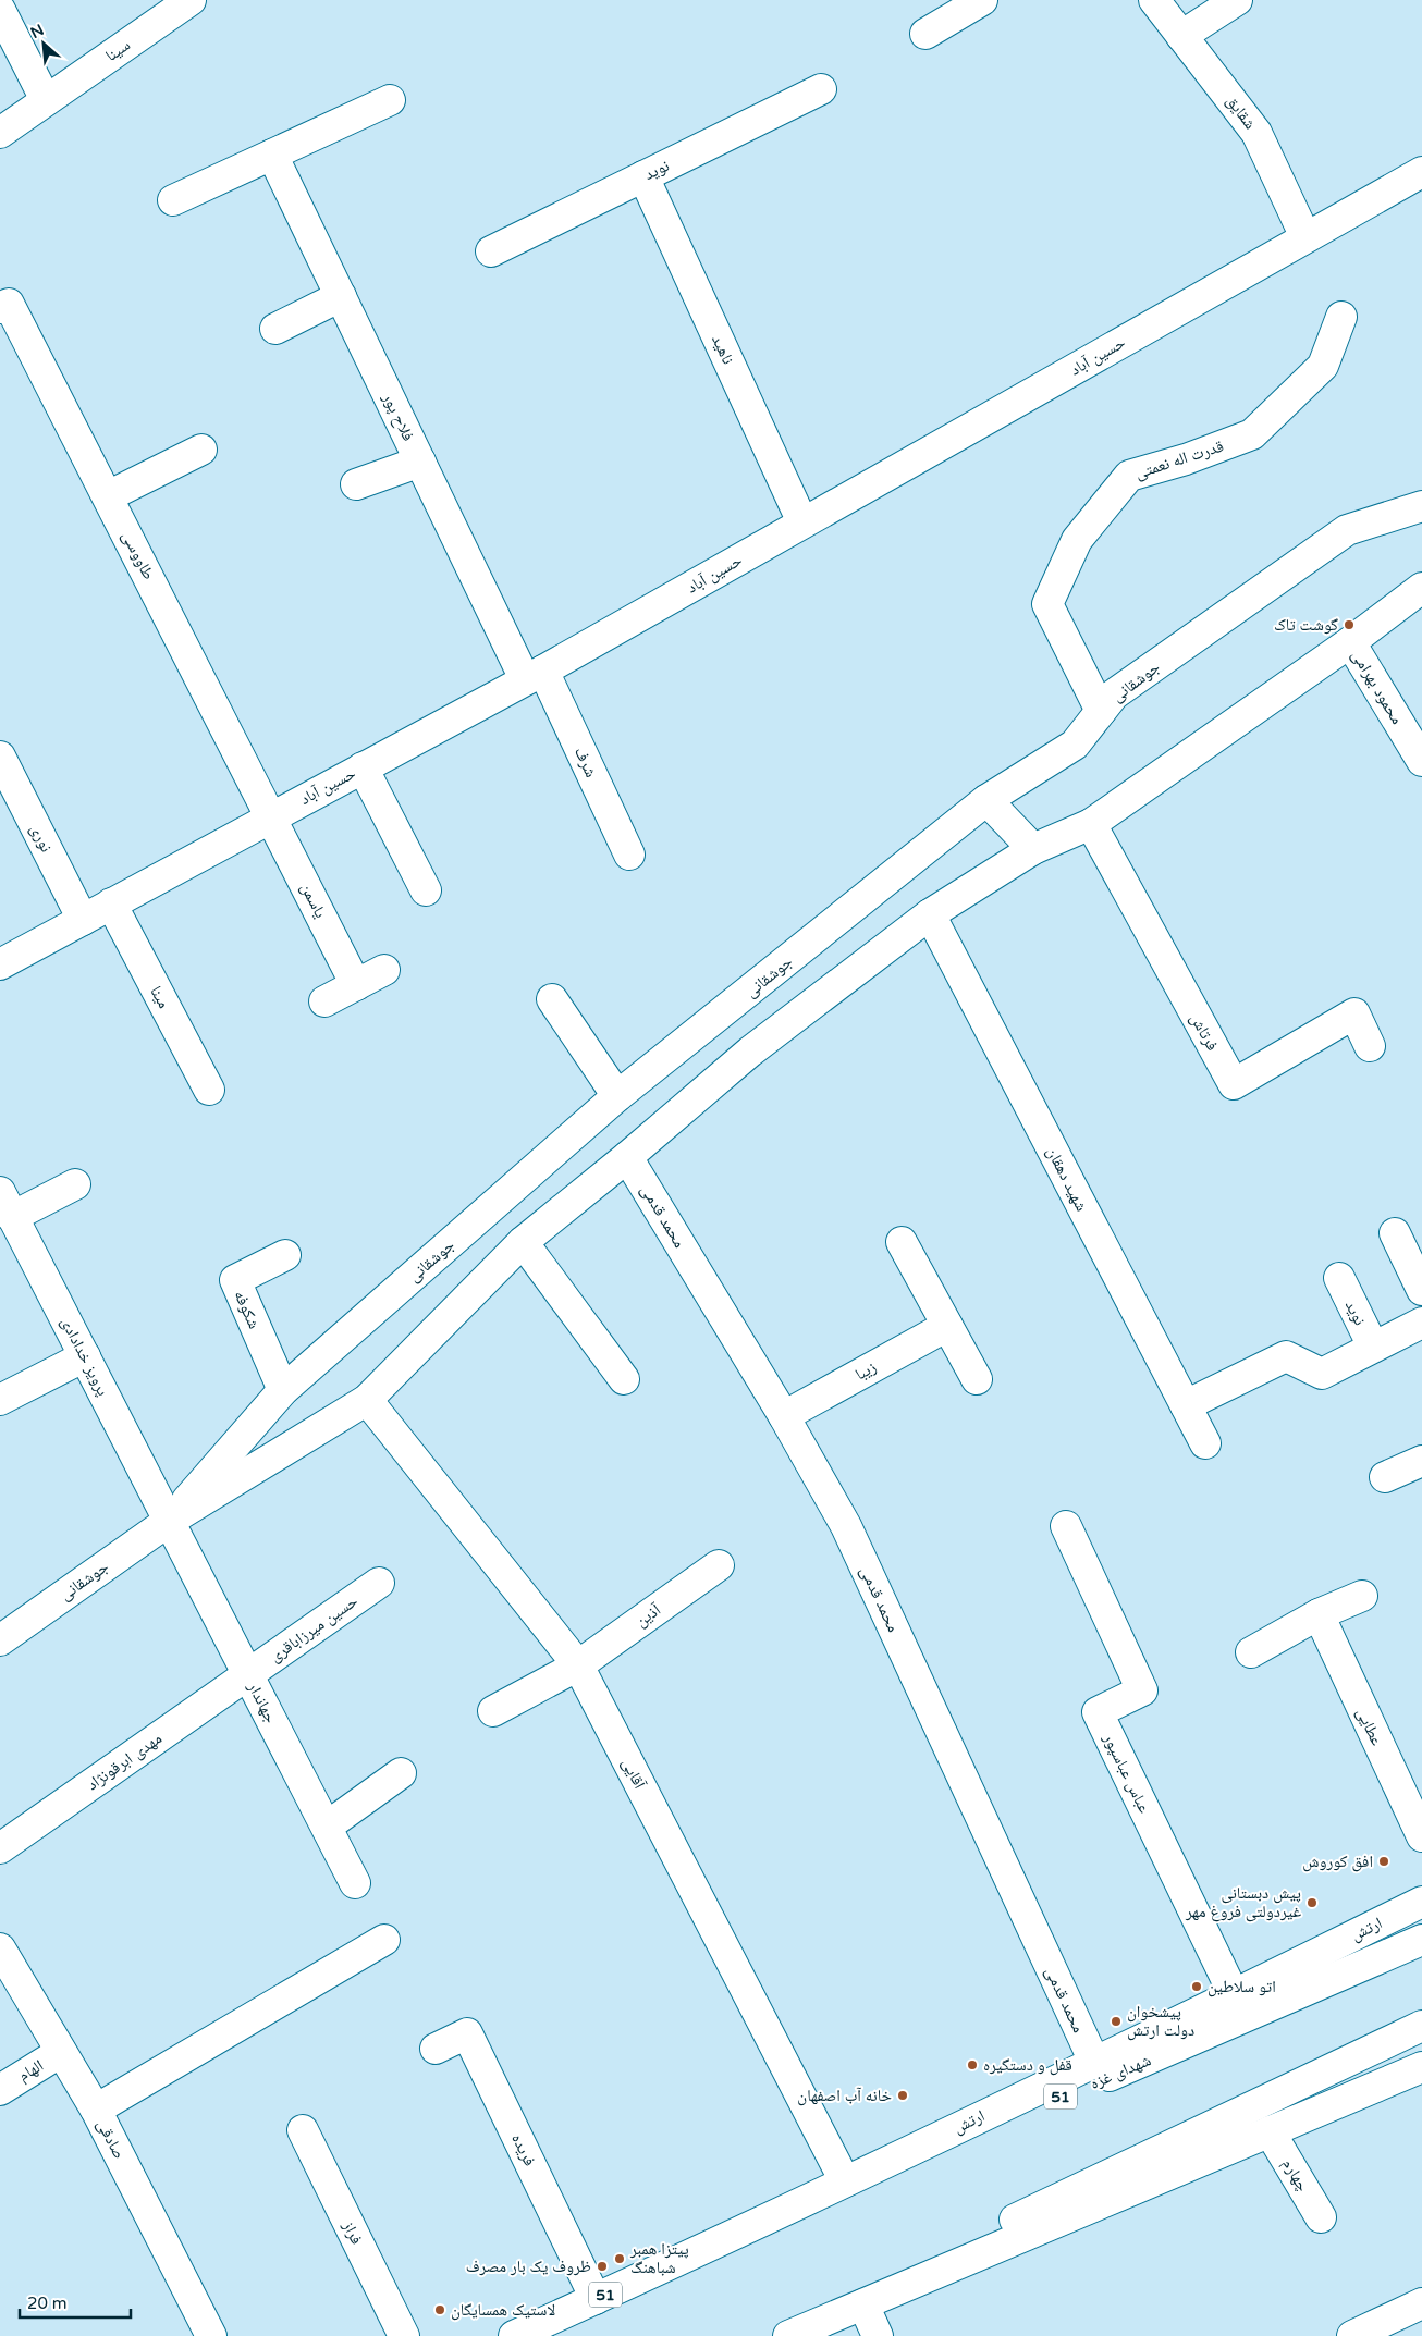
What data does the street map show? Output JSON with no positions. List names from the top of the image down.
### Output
{
  "streets": {
    "street": [
      "سینا",
      "شقایق",
      "نوید",
      "ناهید",
      "حسین آباد",
      "فلاح پور",
      "قدرت اله نعمتی",
      "طاووسی",
      "جوشقانی",
      "محمود بهرامی",
      "شرف",
      "نوری",
      "یاسمن",
      "مینا",
      "فرتاش",
      "شهید دهقان",
      "محمد قدمی",
      "شکوفه",
      "پرویز خدادادی",
      "زیبا",
      "آذین",
      "حسین میرزاباقری",
      "جهاندار",
      "عطایی",
      "مهدی ابرقونژاد",
      "آقایی",
      "عباس عباسپور",
      "ارتش",
      "الهام",
      "شهدای غزه",
      "51",
      "صادقی",
      "فریده",
      "چهارم",
      "فراز"
    ]
  },
  "crossings": [
    ["شقایق", "حسین آباد"],
    ["نوید", "ناهید"],
    ["ناهید", "حسین آباد"],
    ["حسین آباد", "فلاح پور"],
    ["حسین آباد", "طاووسی"],
    ["حسین آباد", "شرف"],
    ["حسین آباد", "نوری"],
    ["حسین آباد", "یاسمن"],
    ["حسین آباد", "مینا"],
    ["فلاح پور", "شرف"],
    ["قدرت اله نعمتی", "جوشقانی"],
    ["طاووسی", "یاسمن"],
    ["جوشقانی", "محمود بهرامی"],
    ["جوشقانی", "فرتاش"],
    ["جوشقانی", "شهید دهقان"],
    ["جوشقانی", "محمد قدمی"],
    ["جوشقانی", "شکوفه"],
    ["جوشقانی", "پرویز خدادادی"],
    ["جوشقانی", "جهاندار"],
    ["جوشقانی", "آقایی"],
    ["محمد قدمی", "زیبا"],
    ["محمد قدمی", "ارتش"],
    ["پرویز خدادادی", "جهاندار"],
    ["آذین", "آقایی"],
    ["حسین میرزاباقری", "جهاندار"],
    ["حسین میرزاباقری", "مهدی ابرقونژاد"],
    ["جهاندار", "مهدی ابرقونژاد"],
    ["آقایی", "ارتش"],
    ["عباس عباسپور", "ارتش"],
    ["ارتش", "شهدای غزه"],
    ["ارتش", "فریده"],
    ["الهام", "صادقی"]
  ],
  "places": [
    "گوشت تاک",
    "افق کوروش",
    "پیش دبستانی غیردولتی فروغ مهر",
    "اتو سلاطین",
    "پیشخوان دولت ارتش",
    "قفل و دستگیره",
    "خانه آب اصفهان",
    "پیتزا همبر شباهنگ",
    "ظروف یک بار مصرف",
    "لاستیک همسایگان"
  ],
  "scale_bar": "20 m",
  "north": "top left"
}
